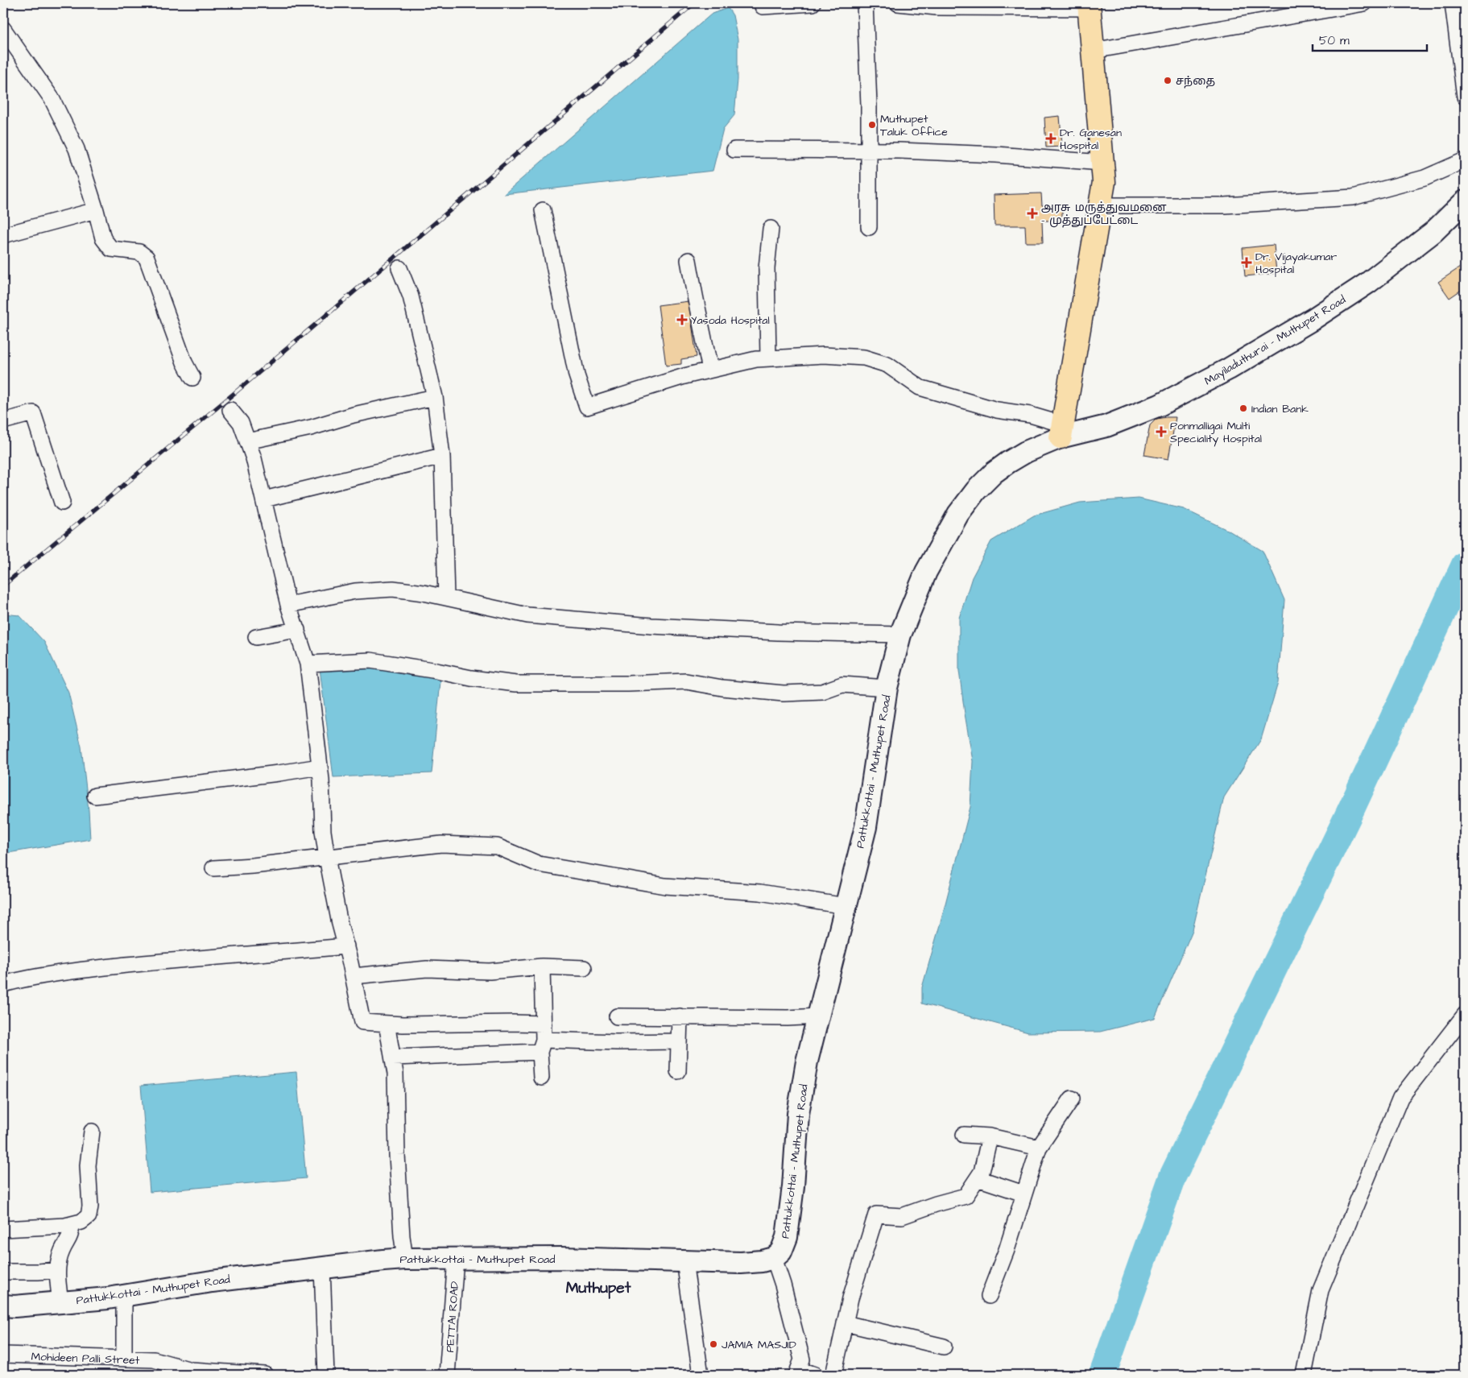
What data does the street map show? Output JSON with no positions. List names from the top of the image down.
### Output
{
  "streets": {
    "main road": ["Mayiladuthurai - Muthupet Road", "Pattukkottai - Muthupet Road"],
    "street": ["PETTAI ROAD", "Mohideen Palli Street"]
  },
  "crossings": [
    ["Mayiladuthurai - Muthupet Road", "Pattukkottai - Muthupet Road"],
    ["Pattukkottai - Muthupet Road", "PETTAI ROAD"]
  ],
  "districts": ["Muthupet"],
  "places": {
    "other": [
      "சந்தை",
      "Muthupet Taluk Office",
      "Indian Bank",
      "JAMIA MASJID"
    ],
    "health": [
      "Dr. Ganesan Hospital",
      "அரசு மருத்துவமனை - முத்துப்பேட்டை",
      "Dr. Vijayakumar Hospital",
      "Yasoda Hospital",
      "Ponmalligai Multi Speciality Hospital"
    ]
  },
  "scale_bar": "50 m"
}
